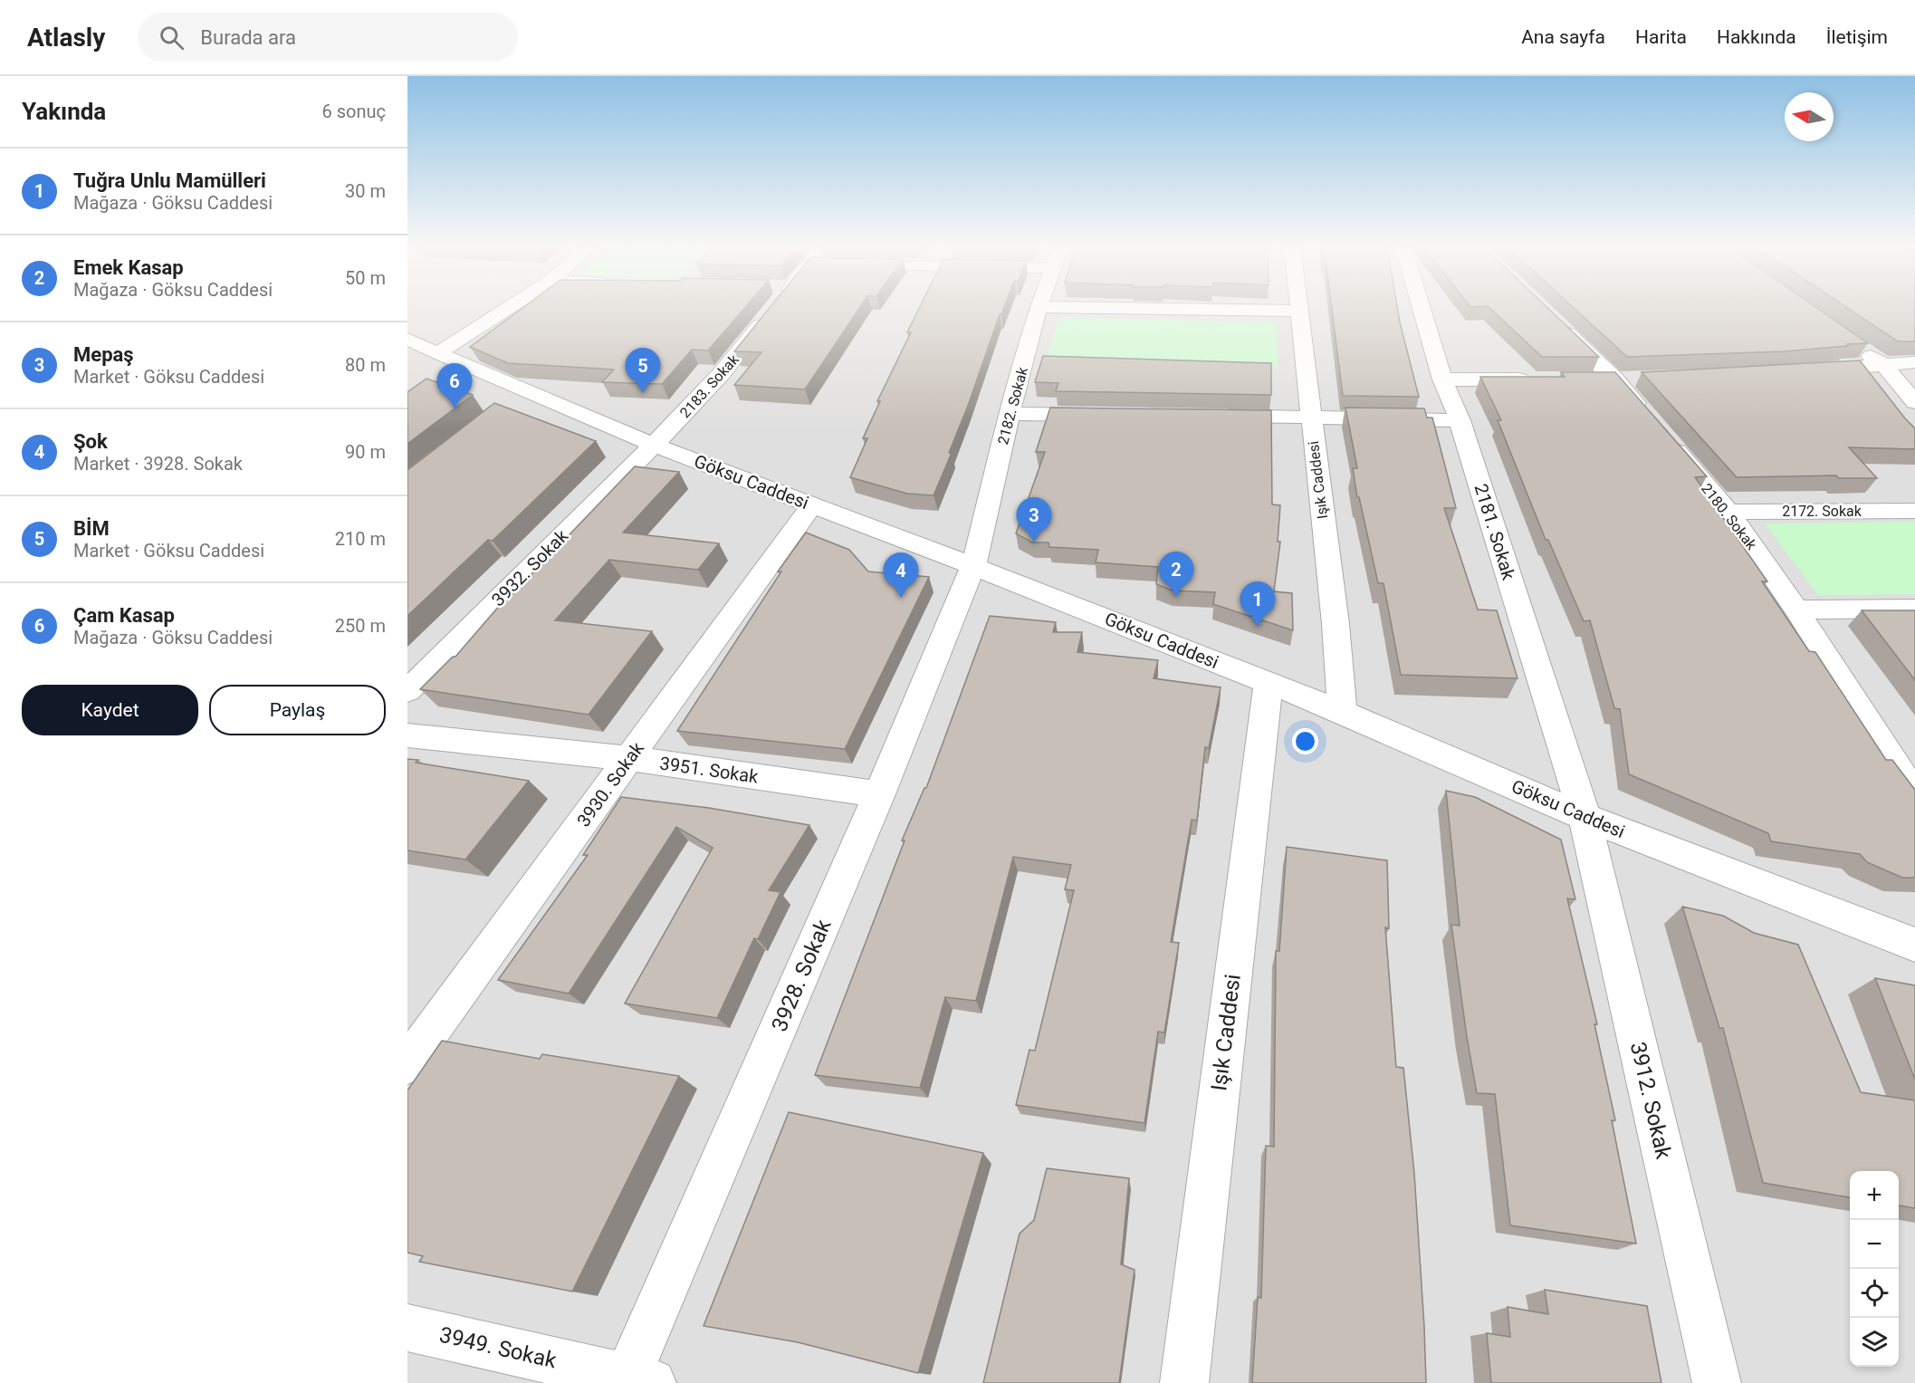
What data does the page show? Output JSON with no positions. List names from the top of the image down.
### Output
{
  "streets": {
    "street": [
      "2183. Sokak",
      "2182. Sokak",
      "Işık Caddesi",
      "Göksu Caddesi",
      "2172. Sokak",
      "2180. Sokak",
      "2181. Sokak",
      "3932. Sokak",
      "3951. Sokak",
      "3930. Sokak",
      "3928. Sokak",
      "3912. Sokak",
      "3949. Sokak"
    ]
  },
  "crossings": [
    ["2183. Sokak", "Göksu Caddesi"],
    ["2183. Sokak", "3932. Sokak"],
    ["2182. Sokak", "Göksu Caddesi"],
    ["2182. Sokak", "3928. Sokak"],
    ["Işık Caddesi", "Göksu Caddesi"],
    ["Göksu Caddesi", "2181. Sokak"],
    ["Göksu Caddesi", "3932. Sokak"],
    ["Göksu Caddesi", "3930. Sokak"],
    ["Göksu Caddesi", "3928. Sokak"],
    ["Göksu Caddesi", "3912. Sokak"],
    ["2172. Sokak", "2180. Sokak"],
    ["2181. Sokak", "3912. Sokak"],
    ["3951. Sokak", "3930. Sokak"],
    ["3951. Sokak", "3928. Sokak"],
    ["3928. Sokak", "3949. Sokak"]
  ],
  "north": "left",
  "page": {
    "header": "Atlasly",
    "search": "Burada ara",
    "nav": [
      "Ana sayfa",
      "Harita",
      "Hakkında",
      "İletişim"
    ],
    "heading": ["Yakında", "6 sonuç"],
    "list": [
      {
        "mark": "1",
        "name": "Tuğra Unlu Mamülleri",
        "note": "Mağaza · Göksu Caddesi",
        "value": "30 m"
      },
      {
        "mark": "2",
        "name": "Emek Kasap",
        "note": "Mağaza · Göksu Caddesi",
        "value": "50 m"
      },
      {
        "mark": "3",
        "name": "Mepaş",
        "note": "Market · Göksu Caddesi",
        "value": "80 m"
      },
      {
        "mark": "4",
        "name": "Şok",
        "note": "Market · 3928. Sokak",
        "value": "90 m"
      },
      {
        "mark": "5",
        "name": "BİM",
        "note": "Market · Göksu Caddesi",
        "value": "210 m"
      },
      {
        "mark": "6",
        "name": "Çam Kasap",
        "note": "Mağaza · Göksu Caddesi",
        "value": "250 m"
      }
    ],
    "pins": [
      "5",
      "6",
      "3",
      "2",
      "4",
      "1"
    ],
    "buttons": ["Kaydet", "Paylaş"],
    "map_buttons": ["+", "−"]
  }
}
